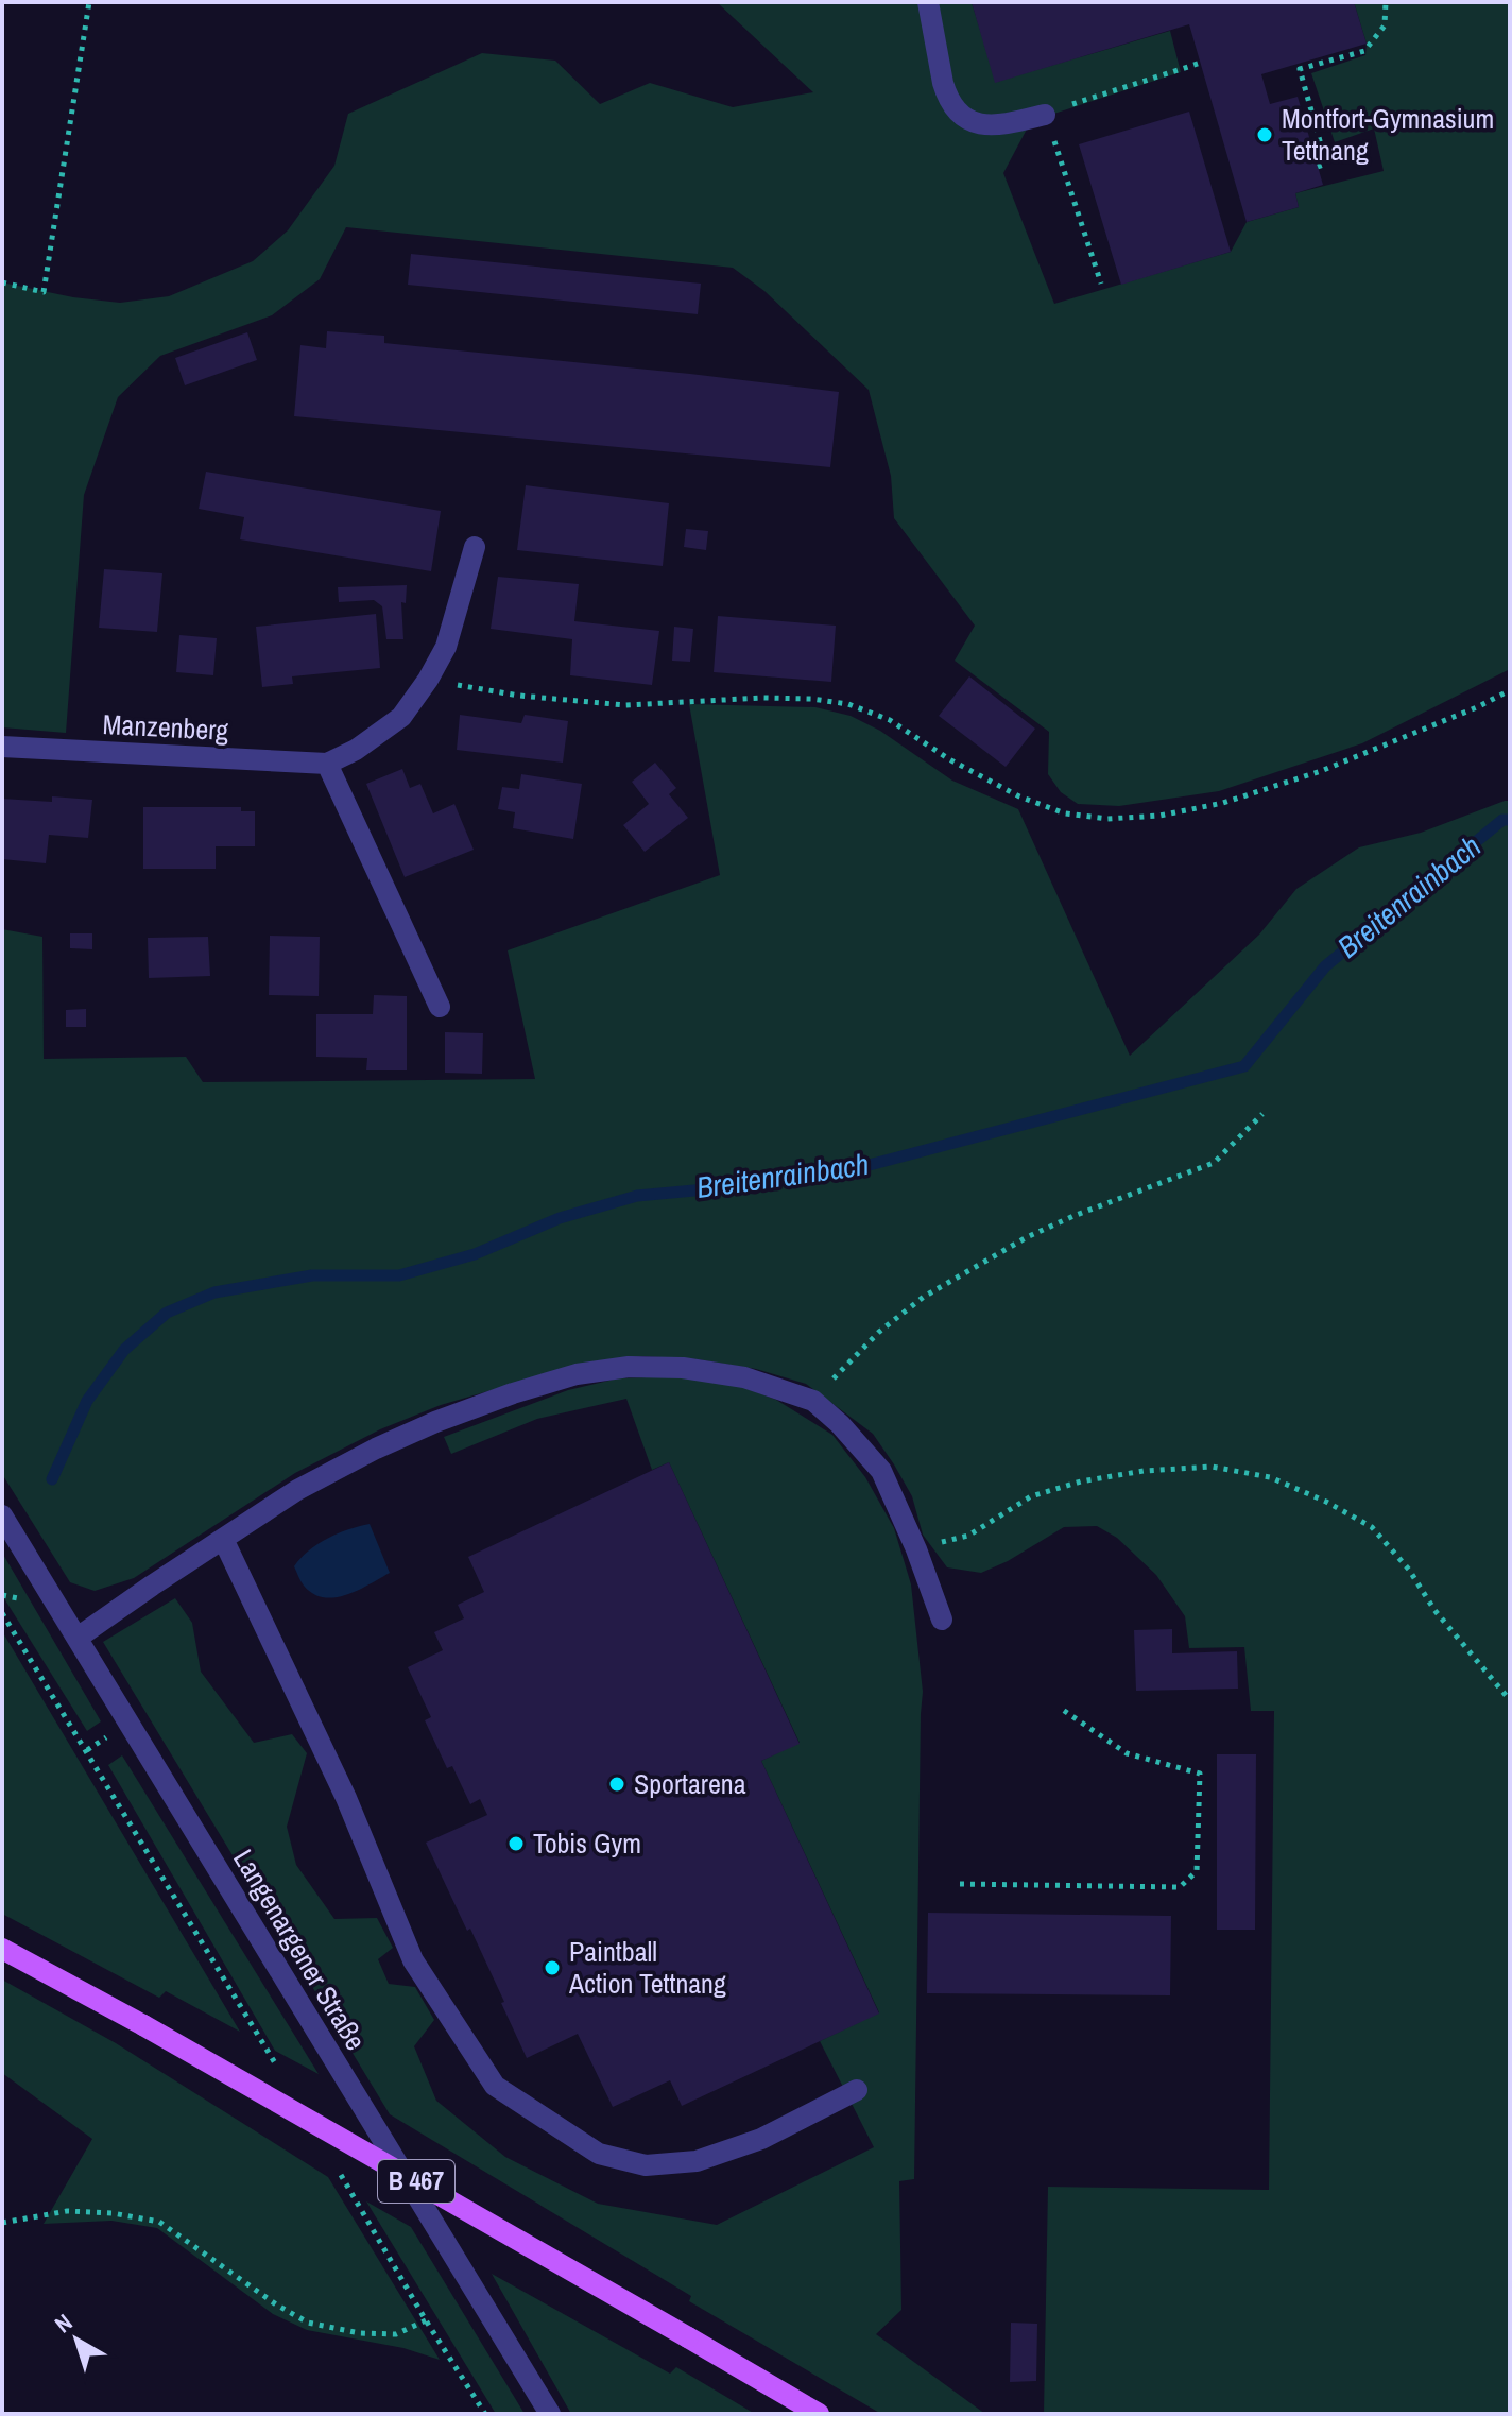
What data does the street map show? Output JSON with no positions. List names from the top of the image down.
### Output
{
  "streets": {
    "main road": ["B 467"],
    "street": ["Manzenberg", "Langenargener Straße"]
  },
  "water": ["Breitenrainbach"],
  "places": [
    "Montfort-Gymnasium Tettnang",
    "Sportarena",
    "Tobis Gym",
    "Paintball Action Tettnang"
  ],
  "north": "top left"
}
